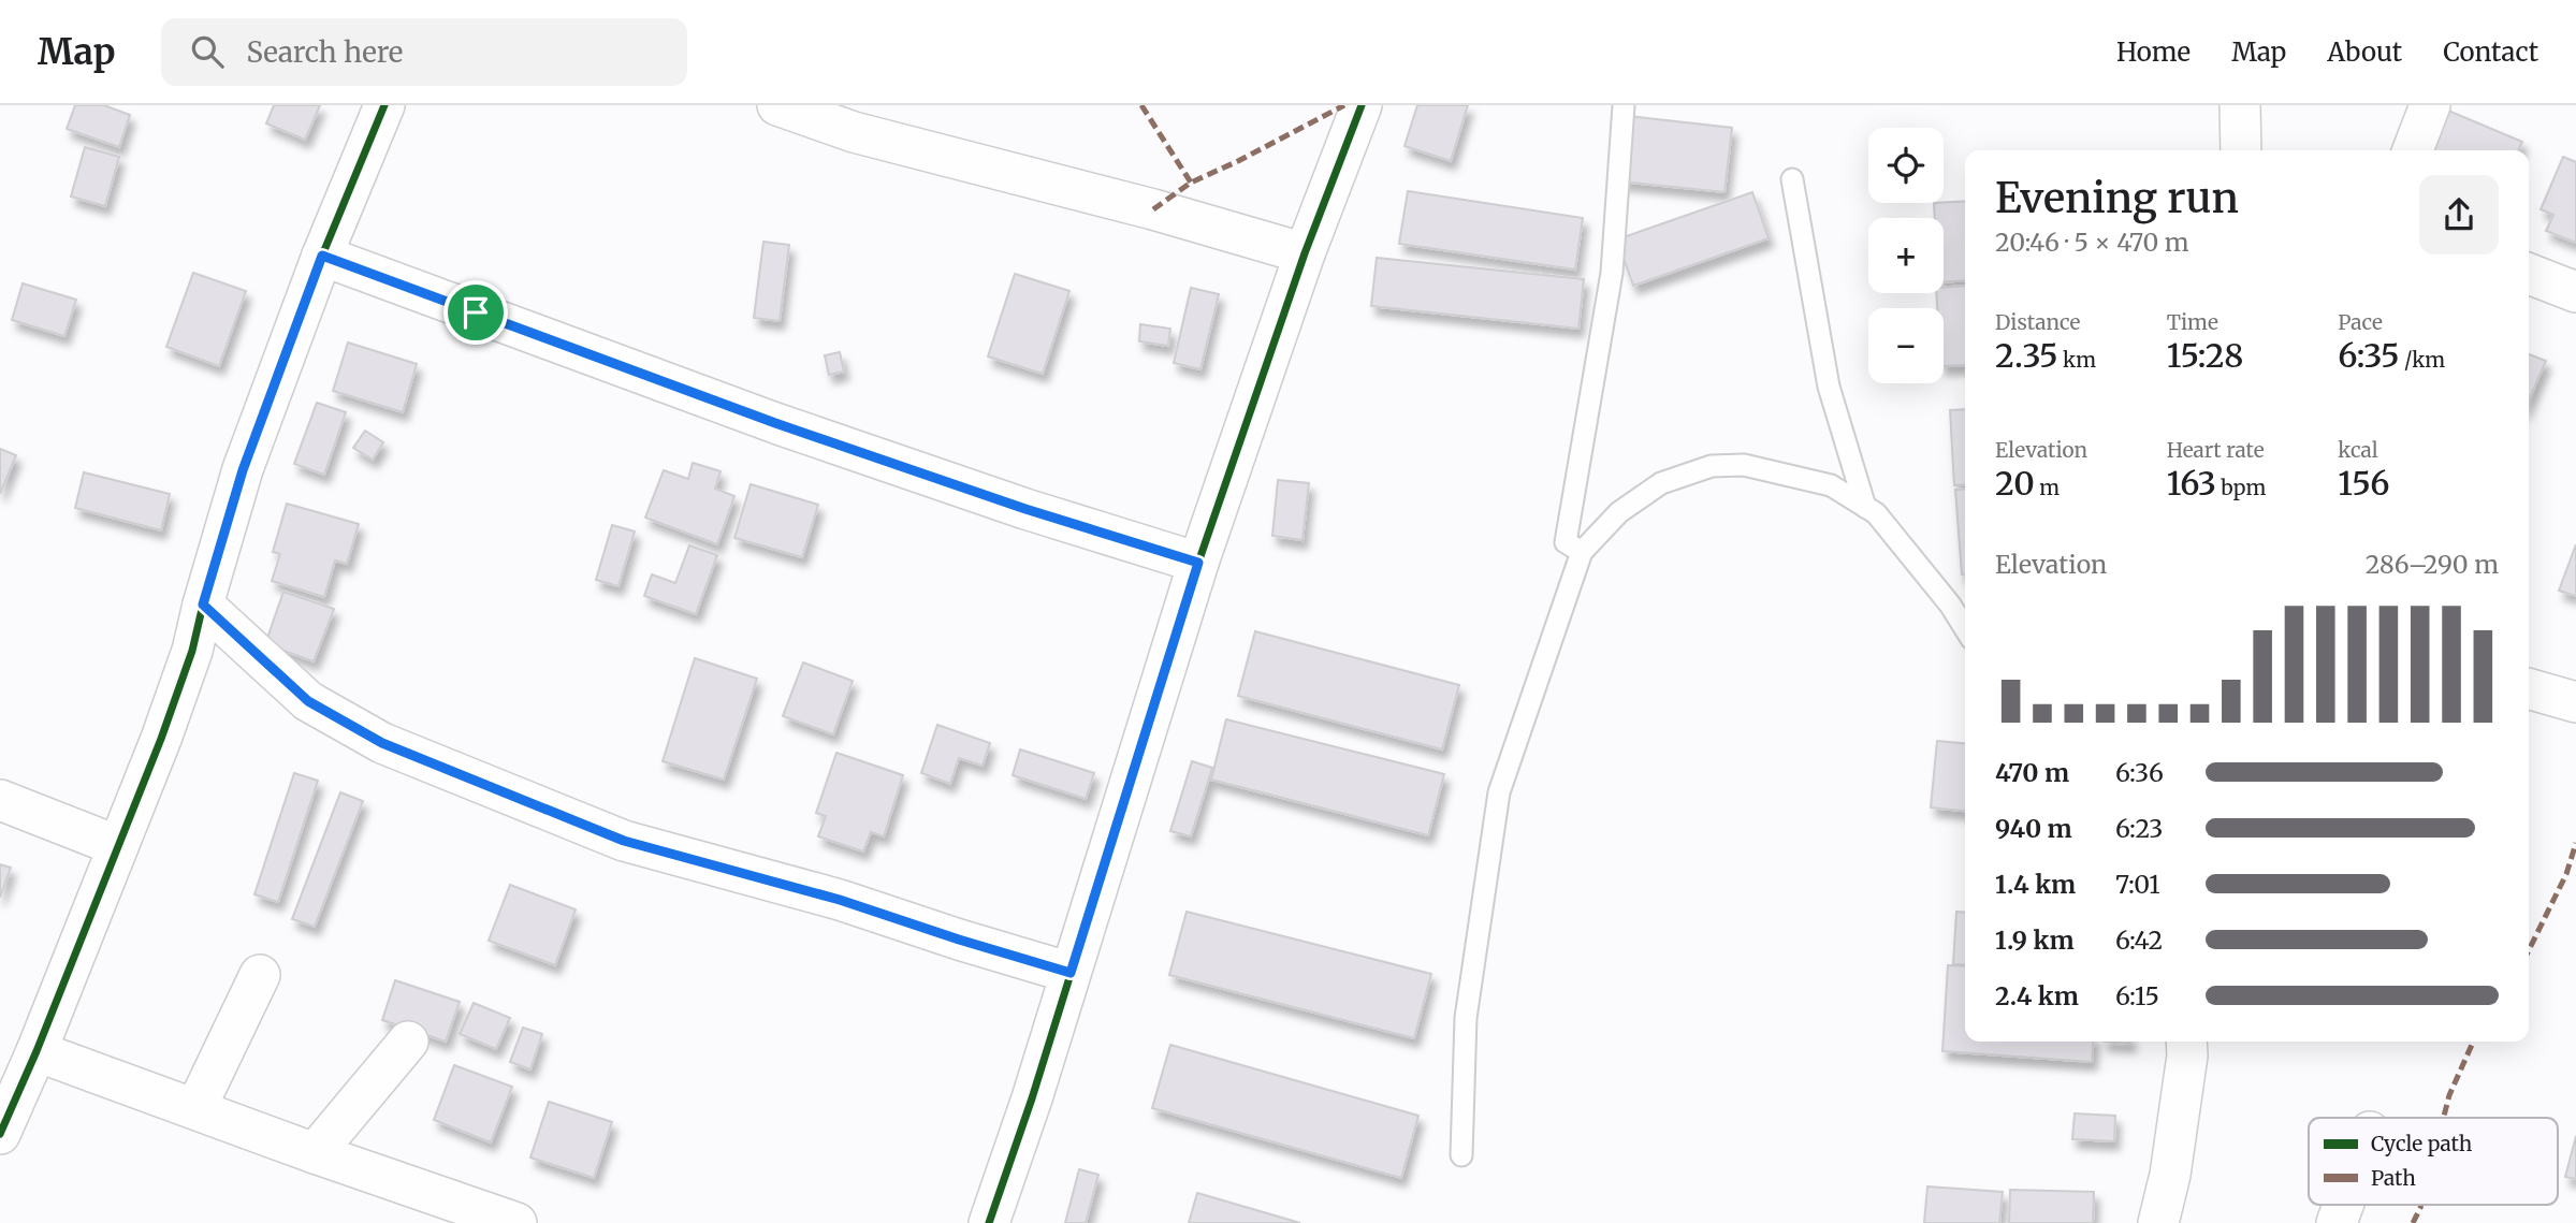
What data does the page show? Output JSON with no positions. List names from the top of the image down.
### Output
{
  "legend": ["Cycle path", "Path"],
  "page": {
    "header": "Map",
    "search": "Search here",
    "nav": [
      "Home",
      "Map",
      "About",
      "Contact"
    ],
    "map_buttons": ["+", "−"],
    "heading": ["Evening run", "20:46 · 5 × 470 m"],
    "stats": [
      ["Distance", "2.35 km"],
      ["Time", "15:28"],
      ["Pace", "6:35 /km"],
      ["Elevation", "20 m"],
      ["Heart rate", "163 bpm"],
      ["kcal", "156"]
    ],
    "chart": ["Elevation", "286–290 m"],
    "list": [
      {
        "name": "470 m",
        "note": "6:36"
      },
      {
        "name": "940 m",
        "note": "6:23"
      },
      {
        "name": "1.4 km",
        "note": "7:01"
      },
      {
        "name": "1.9 km",
        "note": "6:42"
      },
      {
        "name": "2.4 km",
        "note": "6:15"
      }
    ]
  }
}
